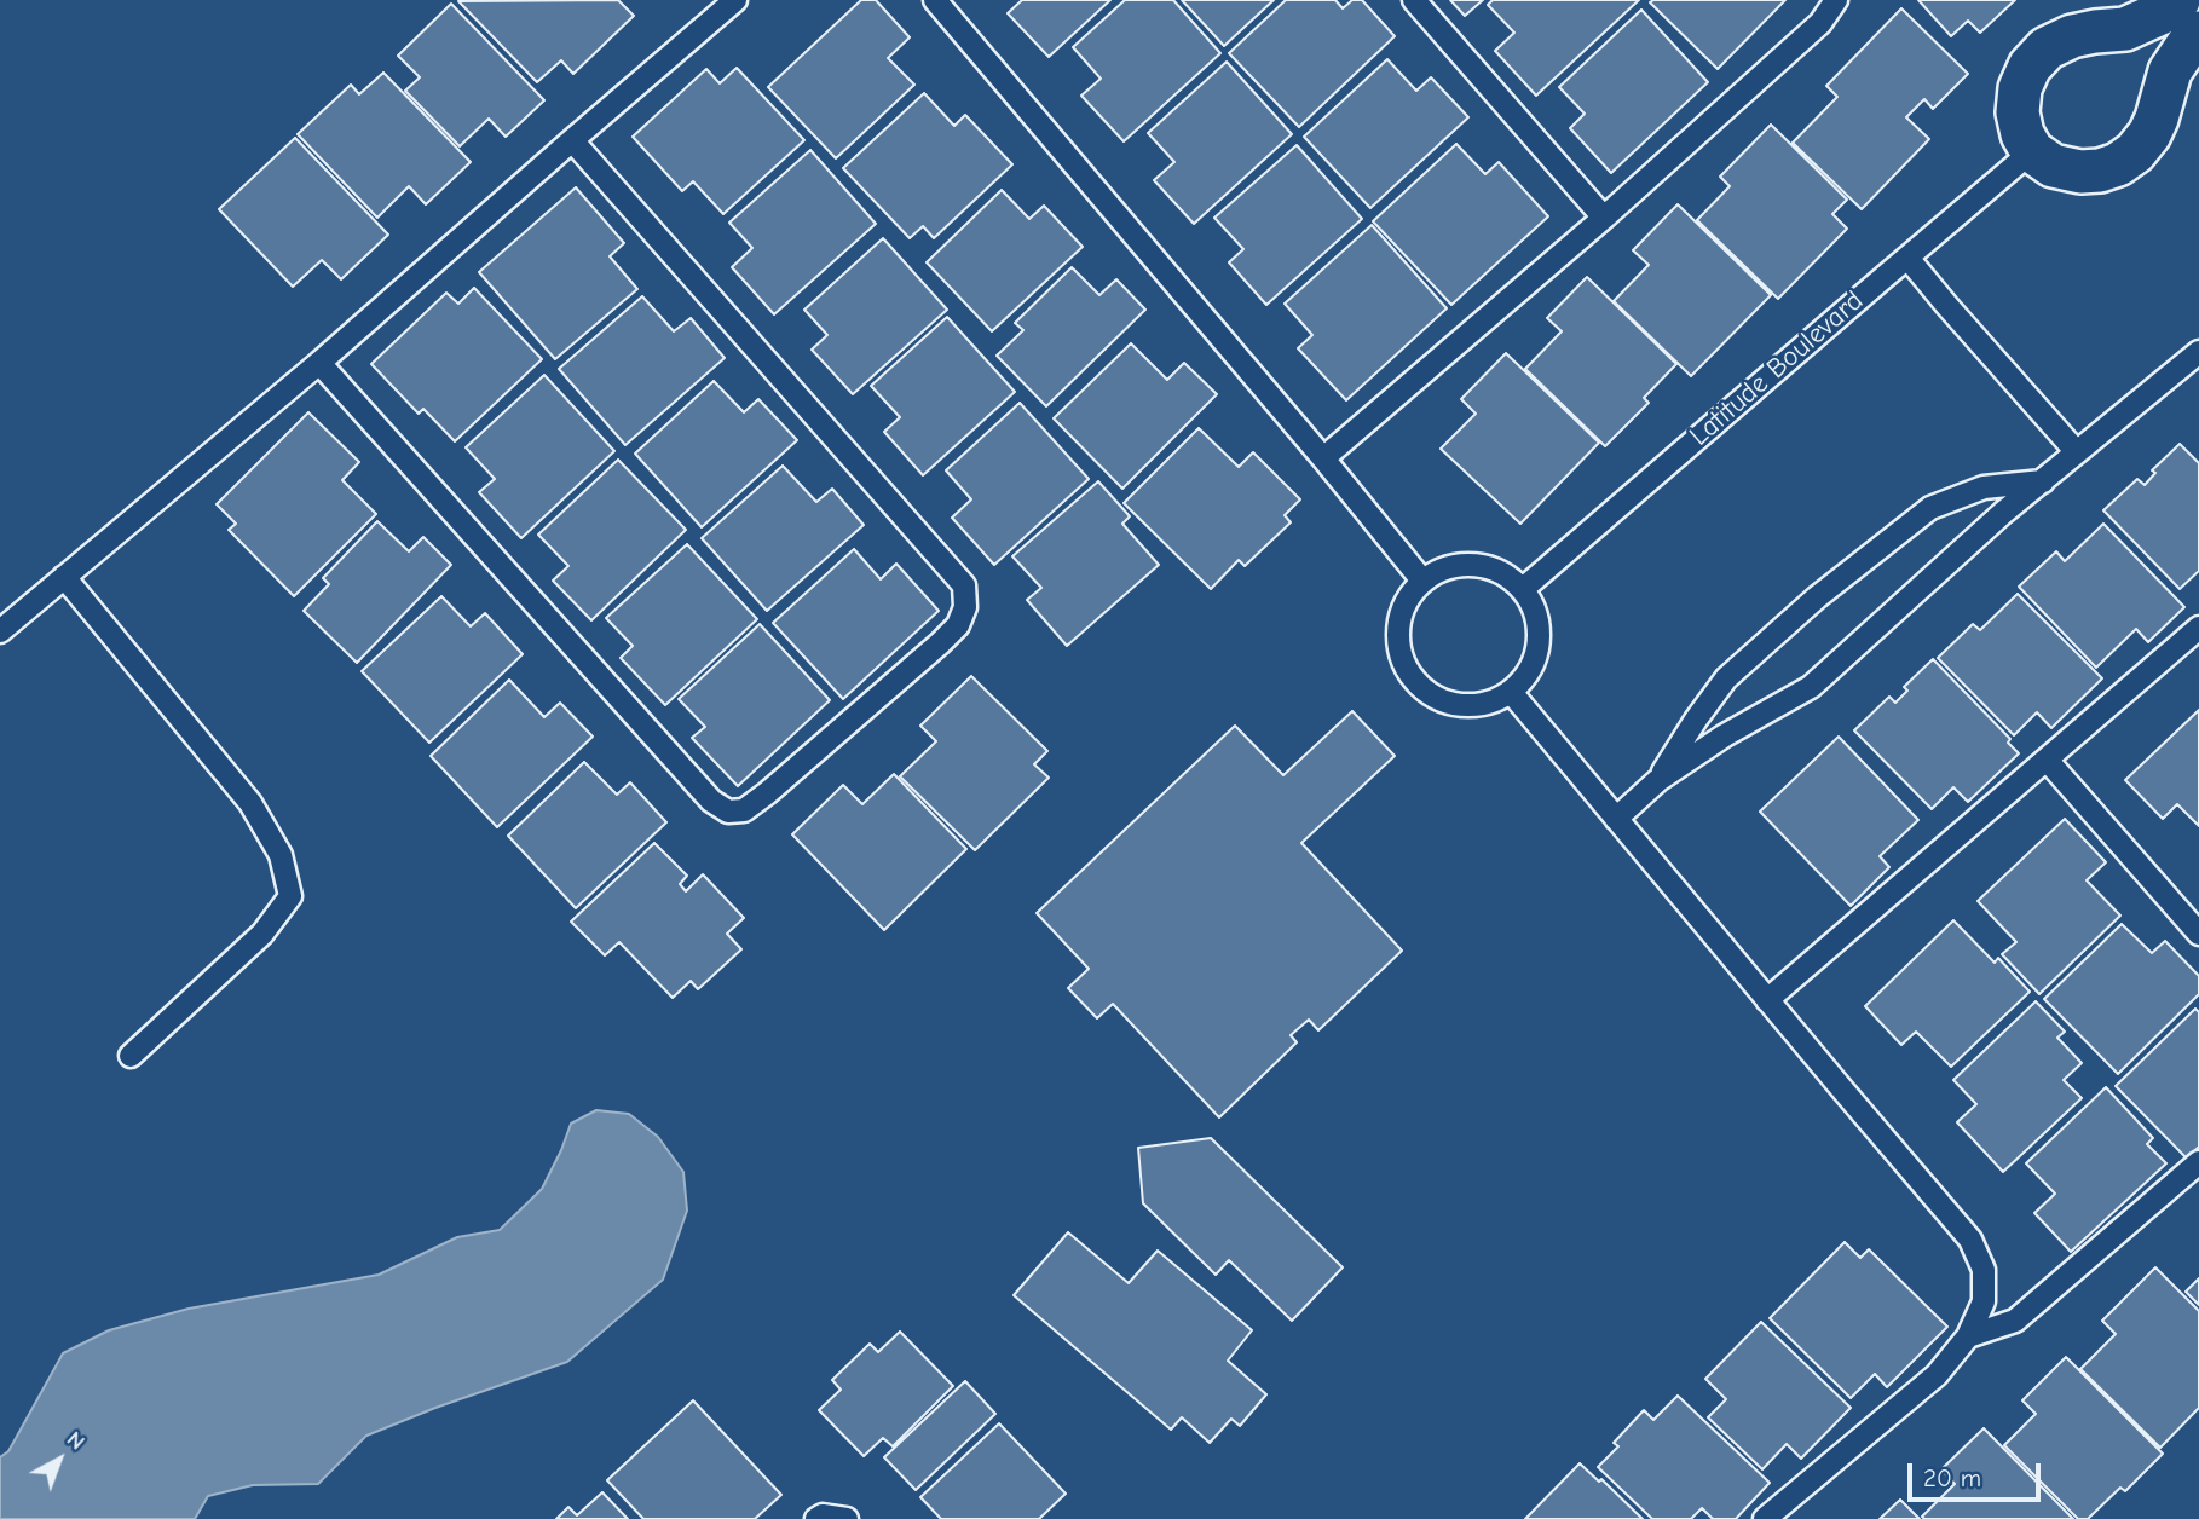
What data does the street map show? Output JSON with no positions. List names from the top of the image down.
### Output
{
  "streets": {
    "lane": ["Latitude Boulevard"]
  },
  "scale_bar": "20 m",
  "north": "top right"
}
